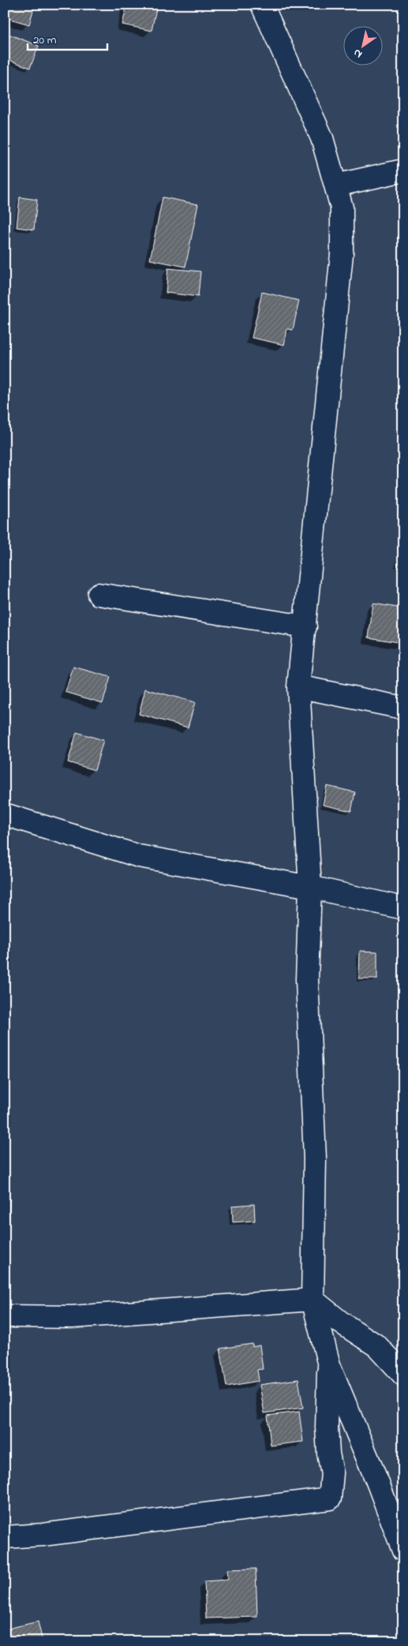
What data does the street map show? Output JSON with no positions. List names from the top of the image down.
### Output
{
  "scale_bar": "20 m",
  "north": "bottom left"
}
